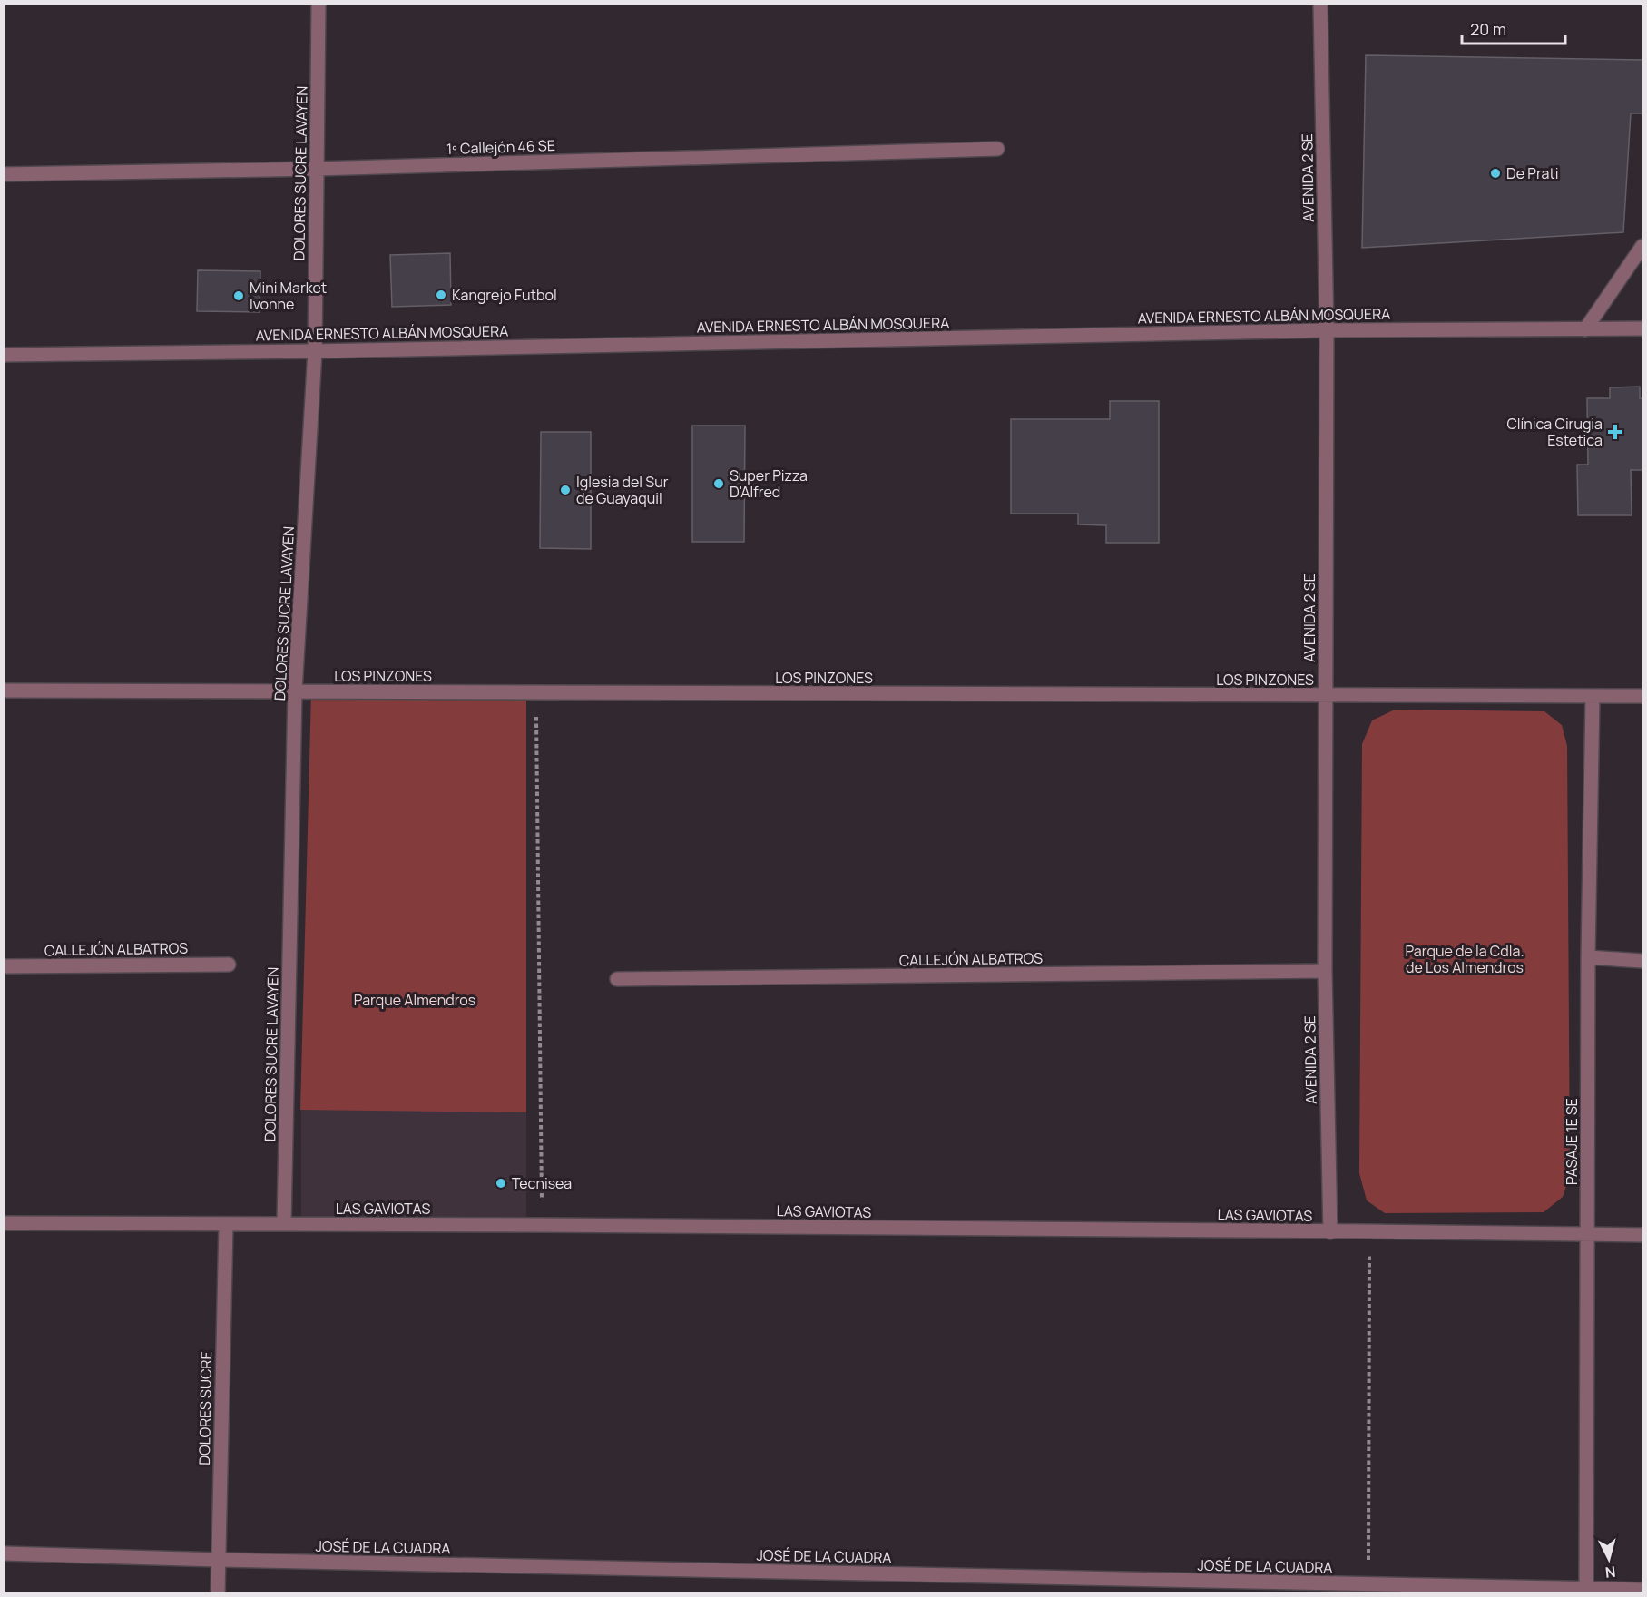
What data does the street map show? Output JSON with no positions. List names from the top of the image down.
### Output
{
  "streets": {
    "street": [
      "1º Callejón 46 SE",
      "DOLORES SUCRE LAVAYEN",
      "AVENIDA 2 SE",
      "AVENIDA ERNESTO ALBÁN MOSQUERA",
      "LOS PINZONES",
      "CALLEJÓN ALBATROS",
      "PASAJE 1E SE",
      "LAS GAVIOTAS",
      "DOLORES SUCRE",
      "JOSÉ DE LA CUADRA"
    ]
  },
  "crossings": [
    ["1º Callejón 46 SE", "DOLORES SUCRE LAVAYEN"],
    ["DOLORES SUCRE LAVAYEN", "AVENIDA ERNESTO ALBÁN MOSQUERA"],
    ["DOLORES SUCRE LAVAYEN", "LOS PINZONES"],
    ["DOLORES SUCRE LAVAYEN", "LAS GAVIOTAS"],
    ["AVENIDA 2 SE", "AVENIDA ERNESTO ALBÁN MOSQUERA"],
    ["AVENIDA 2 SE", "LOS PINZONES"],
    ["AVENIDA 2 SE", "CALLEJÓN ALBATROS"],
    ["AVENIDA 2 SE", "LAS GAVIOTAS"],
    ["LOS PINZONES", "PASAJE 1E SE"],
    ["PASAJE 1E SE", "LAS GAVIOTAS"],
    ["PASAJE 1E SE", "JOSÉ DE LA CUADRA"],
    ["LAS GAVIOTAS", "DOLORES SUCRE"],
    ["DOLORES SUCRE", "JOSÉ DE LA CUADRA"]
  ],
  "parks": ["Parque de la Cdla. de Los Almendros", "Parque Almendros"],
  "places": {
    "other": [
      "De Prati",
      "Kangrejo Futbol",
      "Mini Market Ivonne",
      "Super Pizza D'Alfred",
      "Iglesia del Sur de Guayaquil",
      "Tecnisea"
    ],
    "health": ["Clínica Cirugia Estetica"]
  },
  "scale_bar": "20 m",
  "north": "bottom"
}
